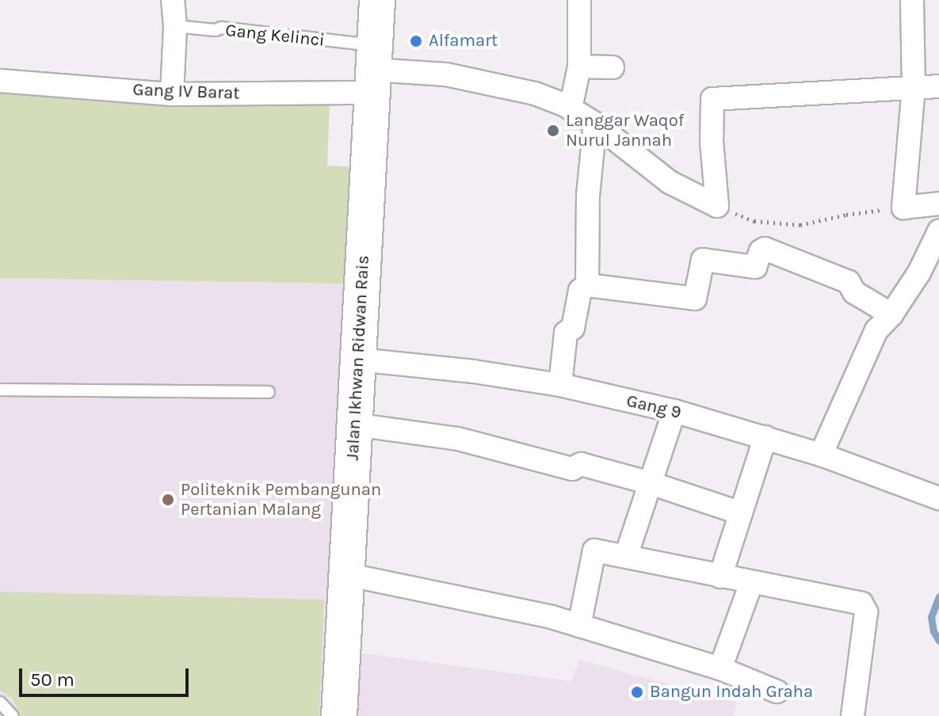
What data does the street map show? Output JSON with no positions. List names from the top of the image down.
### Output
{
  "streets": {
    "main road": ["Jalan Ikhwan Ridwan Rais"],
    "street": ["Gang IV Barat", "Gang 9"],
    "lane": ["Gang Kelinci"]
  },
  "crossings": [
    ["Gang Kelinci", "Gang IV Barat"],
    ["Gang Kelinci", "Jalan Ikhwan Ridwan Rais"],
    ["Gang IV Barat", "Jalan Ikhwan Ridwan Rais"],
    ["Jalan Ikhwan Ridwan Rais", "Gang 9"]
  ],
  "places": [
    "Alfamart",
    "Langgar Waqof Nurul Jannah",
    "Politeknik Pembangunan Pertanian Malang",
    "Bangun Indah Graha"
  ],
  "scale_bar": "50 m"
}
